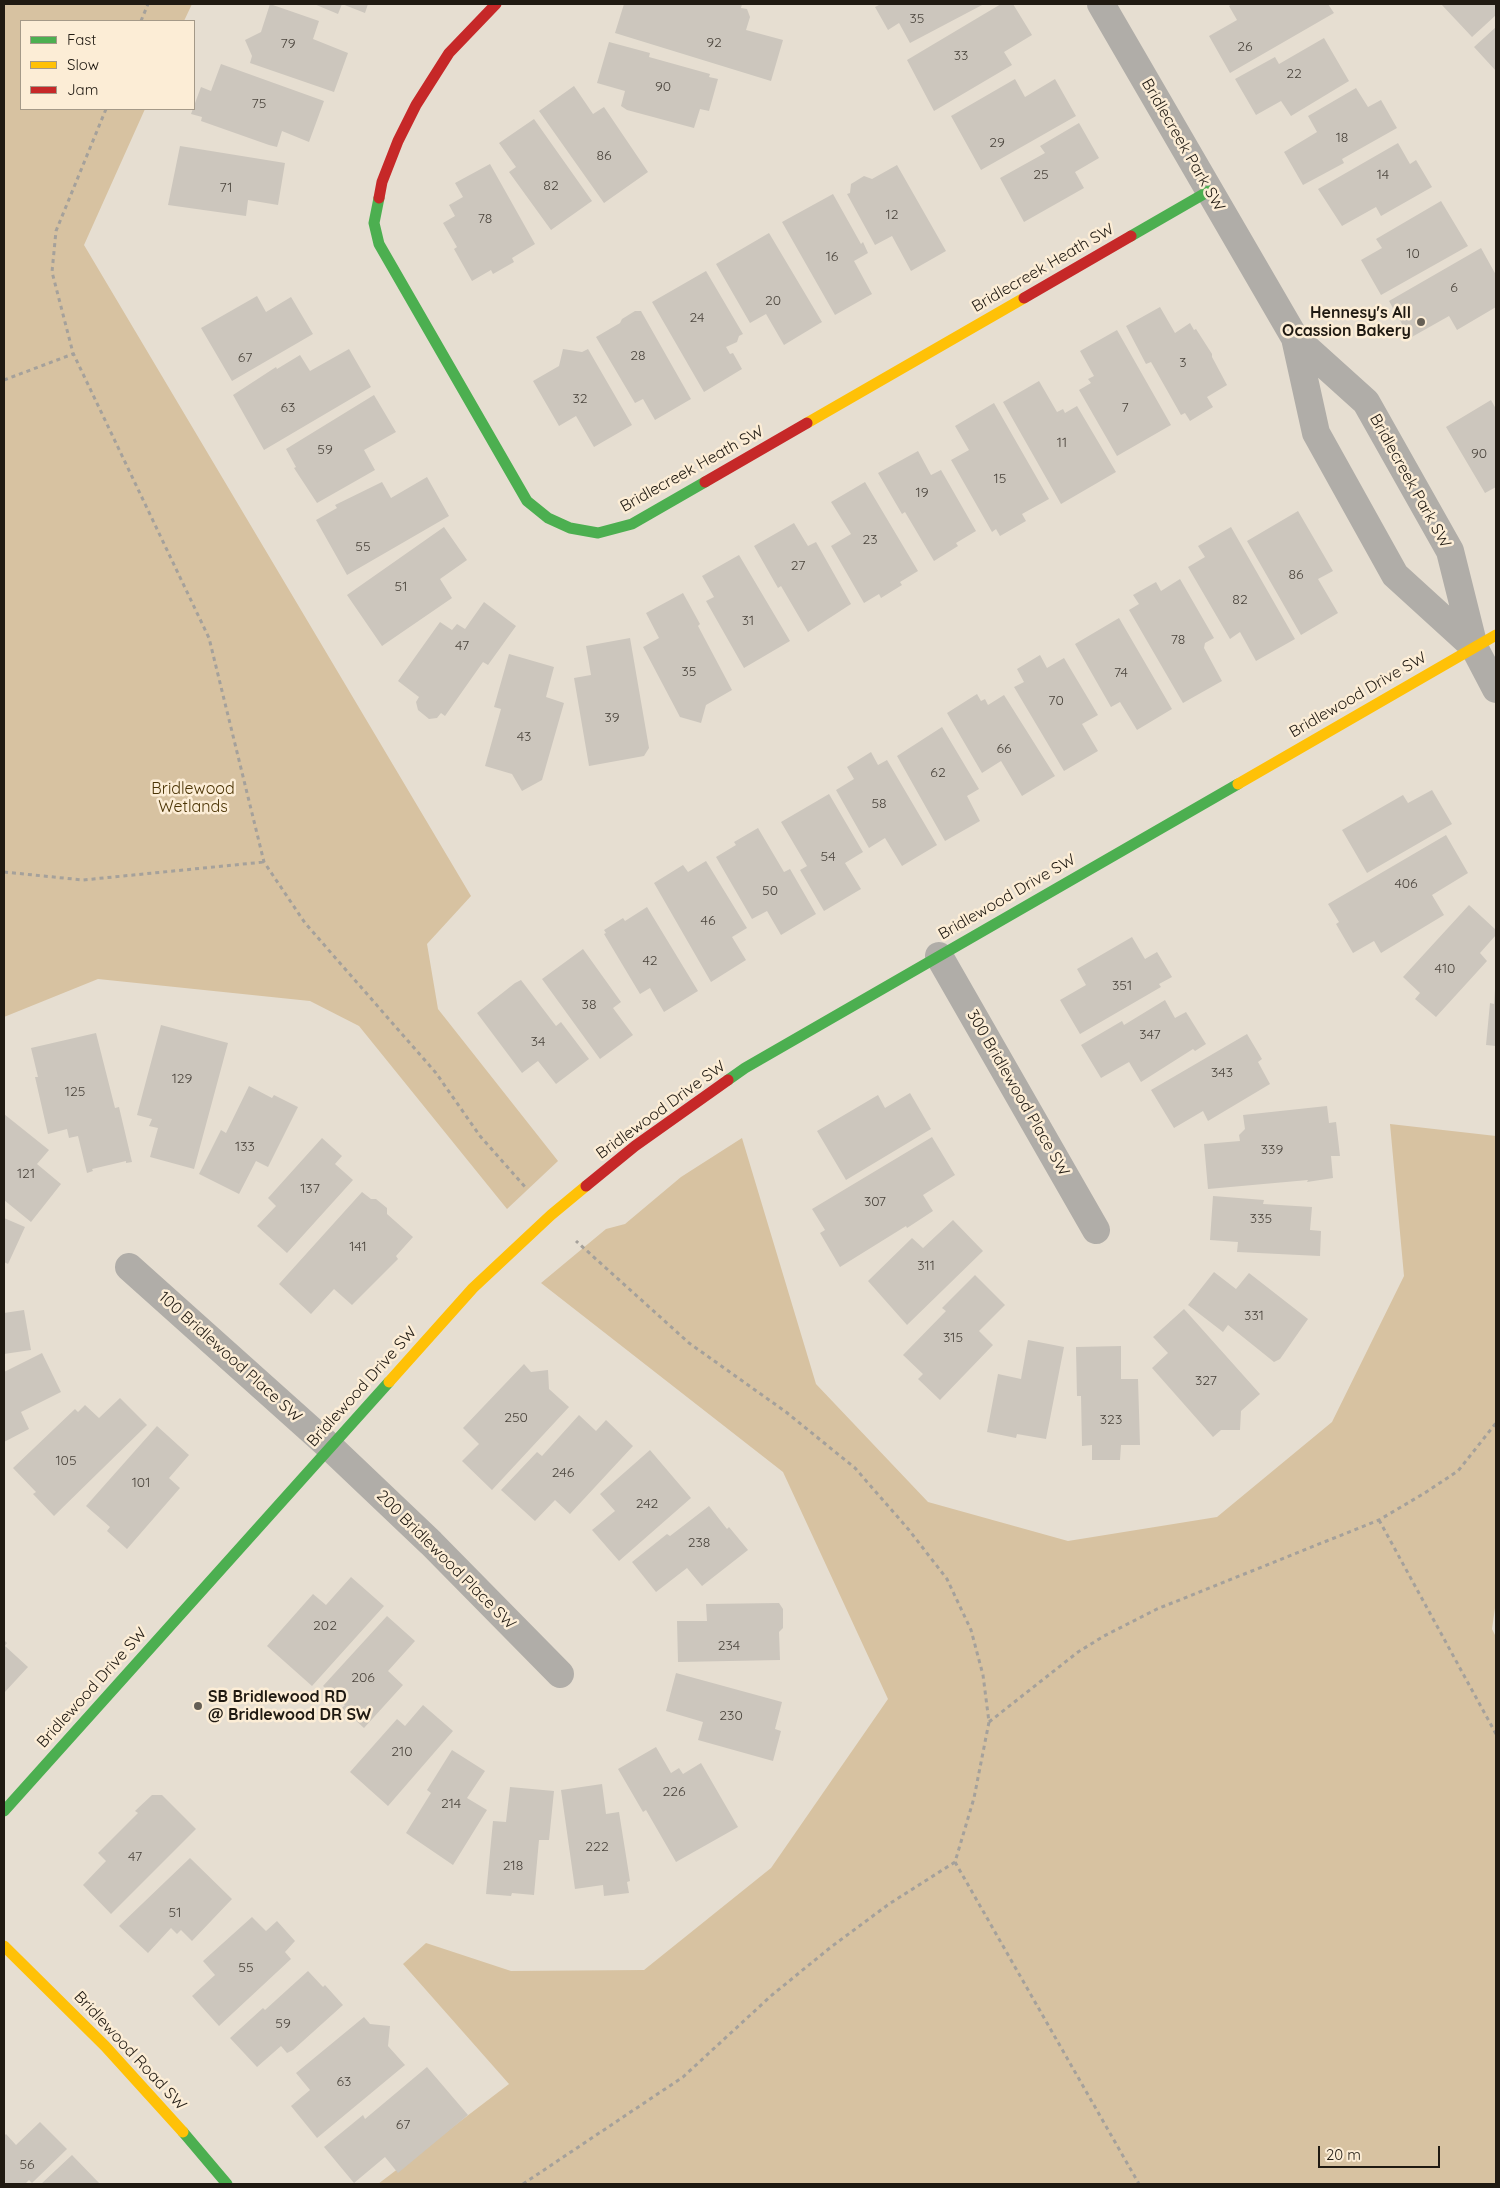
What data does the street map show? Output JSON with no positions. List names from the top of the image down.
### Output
{
  "streets": {
    "street": [
      "Bridlecreek Park SW",
      "Bridlecreek Heath SW",
      "Bridlewood Drive SW",
      "300 Bridlewood Place SW",
      "100 Bridlewood Place SW",
      "200 Bridlewood Place SW",
      "Bridlewood Road SW"
    ]
  },
  "crossings": [
    ["Bridlecreek Park SW", "Bridlecreek Heath SW"],
    ["Bridlecreek Park SW", "Bridlewood Drive SW"],
    ["Bridlewood Drive SW", "300 Bridlewood Place SW"],
    ["Bridlewood Drive SW", "100 Bridlewood Place SW"],
    ["Bridlewood Drive SW", "200 Bridlewood Place SW"],
    ["100 Bridlewood Place SW", "200 Bridlewood Place SW"]
  ],
  "parks": ["Bridlewood Wetlands"],
  "places": ["Hennesy's All Ocassion Bakery", "SB Bridlewood RD @ Bridlewood DR SW"],
  "house_numbers": [
    "35",
    "92",
    "79",
    "26",
    "33",
    "22",
    "90",
    "75",
    "18",
    "29",
    "86",
    "25",
    "14",
    "82",
    "71",
    "12",
    "78",
    "10",
    "16",
    "6",
    "20",
    "24",
    "28",
    "67",
    "3",
    "32",
    "63",
    "7",
    "11",
    "59",
    "90",
    "15",
    "19",
    "23",
    "55",
    "27",
    "86",
    "51",
    "82",
    "31",
    "78",
    "47",
    "35",
    "74",
    "70",
    "39",
    "43",
    "66",
    "62",
    "58",
    "54",
    "406",
    "50",
    "46",
    "42",
    "410",
    "351",
    "38",
    "347",
    "34",
    "343",
    "129",
    "125",
    "133",
    "339",
    "121",
    "137",
    "307",
    "335",
    "141",
    "311",
    "331",
    "315",
    "327",
    "250",
    "323",
    "105",
    "246",
    "101",
    "242",
    "238",
    "202",
    "234",
    "206",
    "230",
    "210",
    "226",
    "214",
    "222",
    "47",
    "218",
    "51",
    "55",
    "59",
    "63",
    "67",
    "56"
  ],
  "legend": ["Fast", "Slow", "Jam"],
  "scale_bar": "20 m"
}
